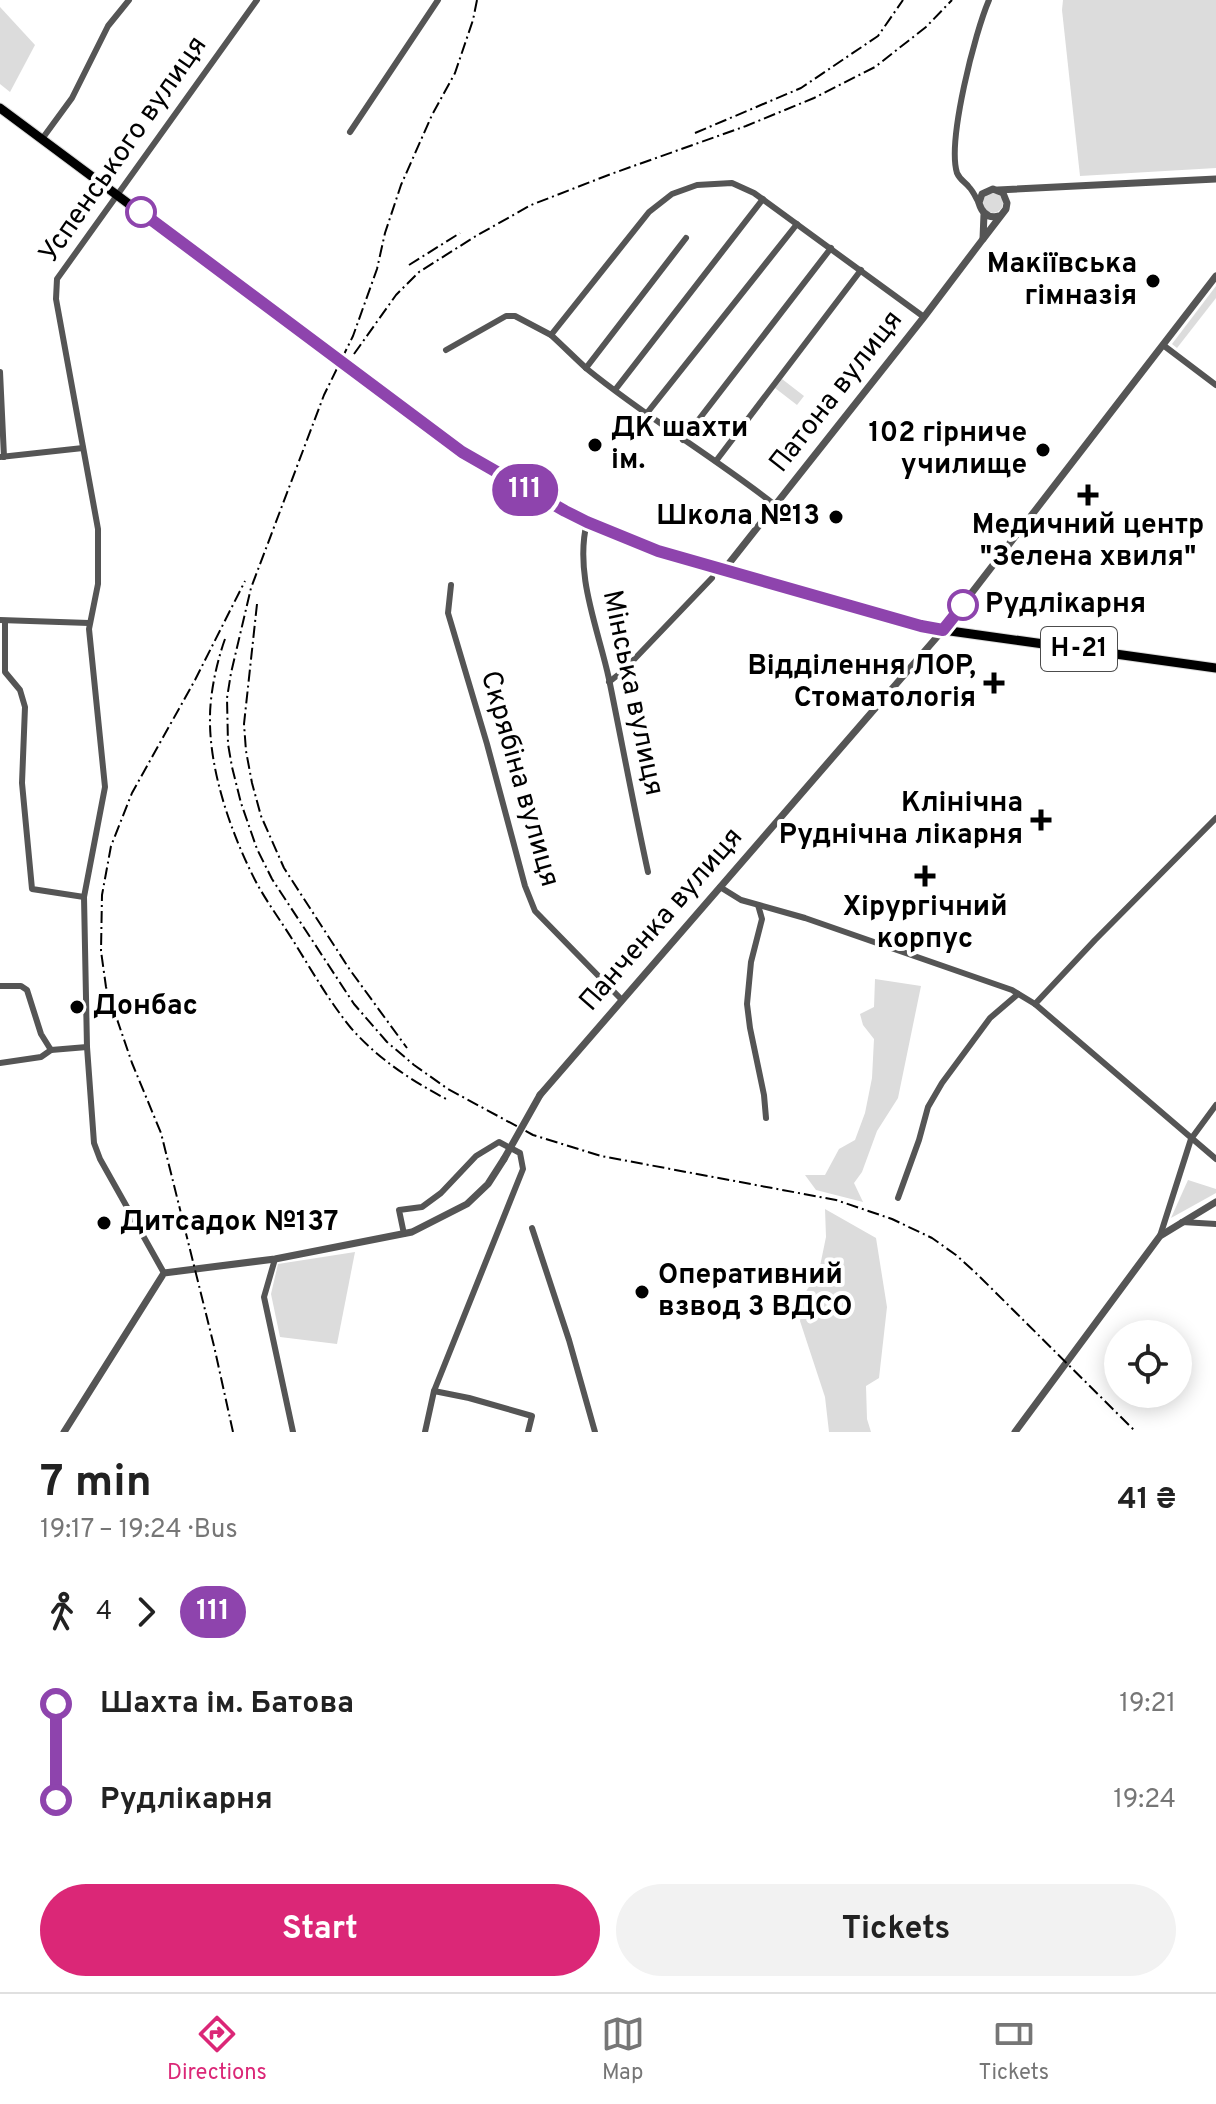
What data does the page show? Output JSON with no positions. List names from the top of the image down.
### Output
{
  "streets": {
    "main road": ["Н-21"],
    "street": [
      "Успенського вулиця",
      "Патона вулиця",
      "Мінська вулиця",
      "Скрябіна вулиця",
      "Панченка вулиця"
    ]
  },
  "crossings": [
    ["Успенського вулиця", "Н-21"],
    ["Успенського вулиця", "Панченка вулиця"],
    ["Патона вулиця", "Н-21"],
    ["Н-21", "Мінська вулиця"],
    ["Н-21", "Панченка вулиця"],
    ["Скрябіна вулиця", "Панченка вулиця"]
  ],
  "places": {
    "other": [
      "Макіївська гімназія",
      "ДК шахти ім.",
      "102 гірниче училище",
      "Школа №13",
      "Рудлікарня",
      "Донбас",
      "Дитсадок №137",
      "Оперативний взвод 3 ВДСО"
    ],
    "health": [
      "Медичний центр \"Зелена хвиля\"",
      "Відділення ЛОР, Стоматологія",
      "Клінічна Руднічна лікарня",
      "Хірургічний корпус"
    ]
  },
  "lines": ["bus line 111"],
  "page": {
    "on_map": "111",
    "heading": ["7 min", "19:17 – 19:24 · Bus", "41 ₴"],
    "legs": ["4", "111"],
    "list": [
      {
        "name": "Шахта ім. Батова",
        "value": "19:21"
      },
      {
        "name": "Рудлікарня",
        "value": "19:24"
      }
    ],
    "buttons": ["Start", "Tickets"],
    "tabs": ["Directions", "Map", "Tickets"]
  }
}
